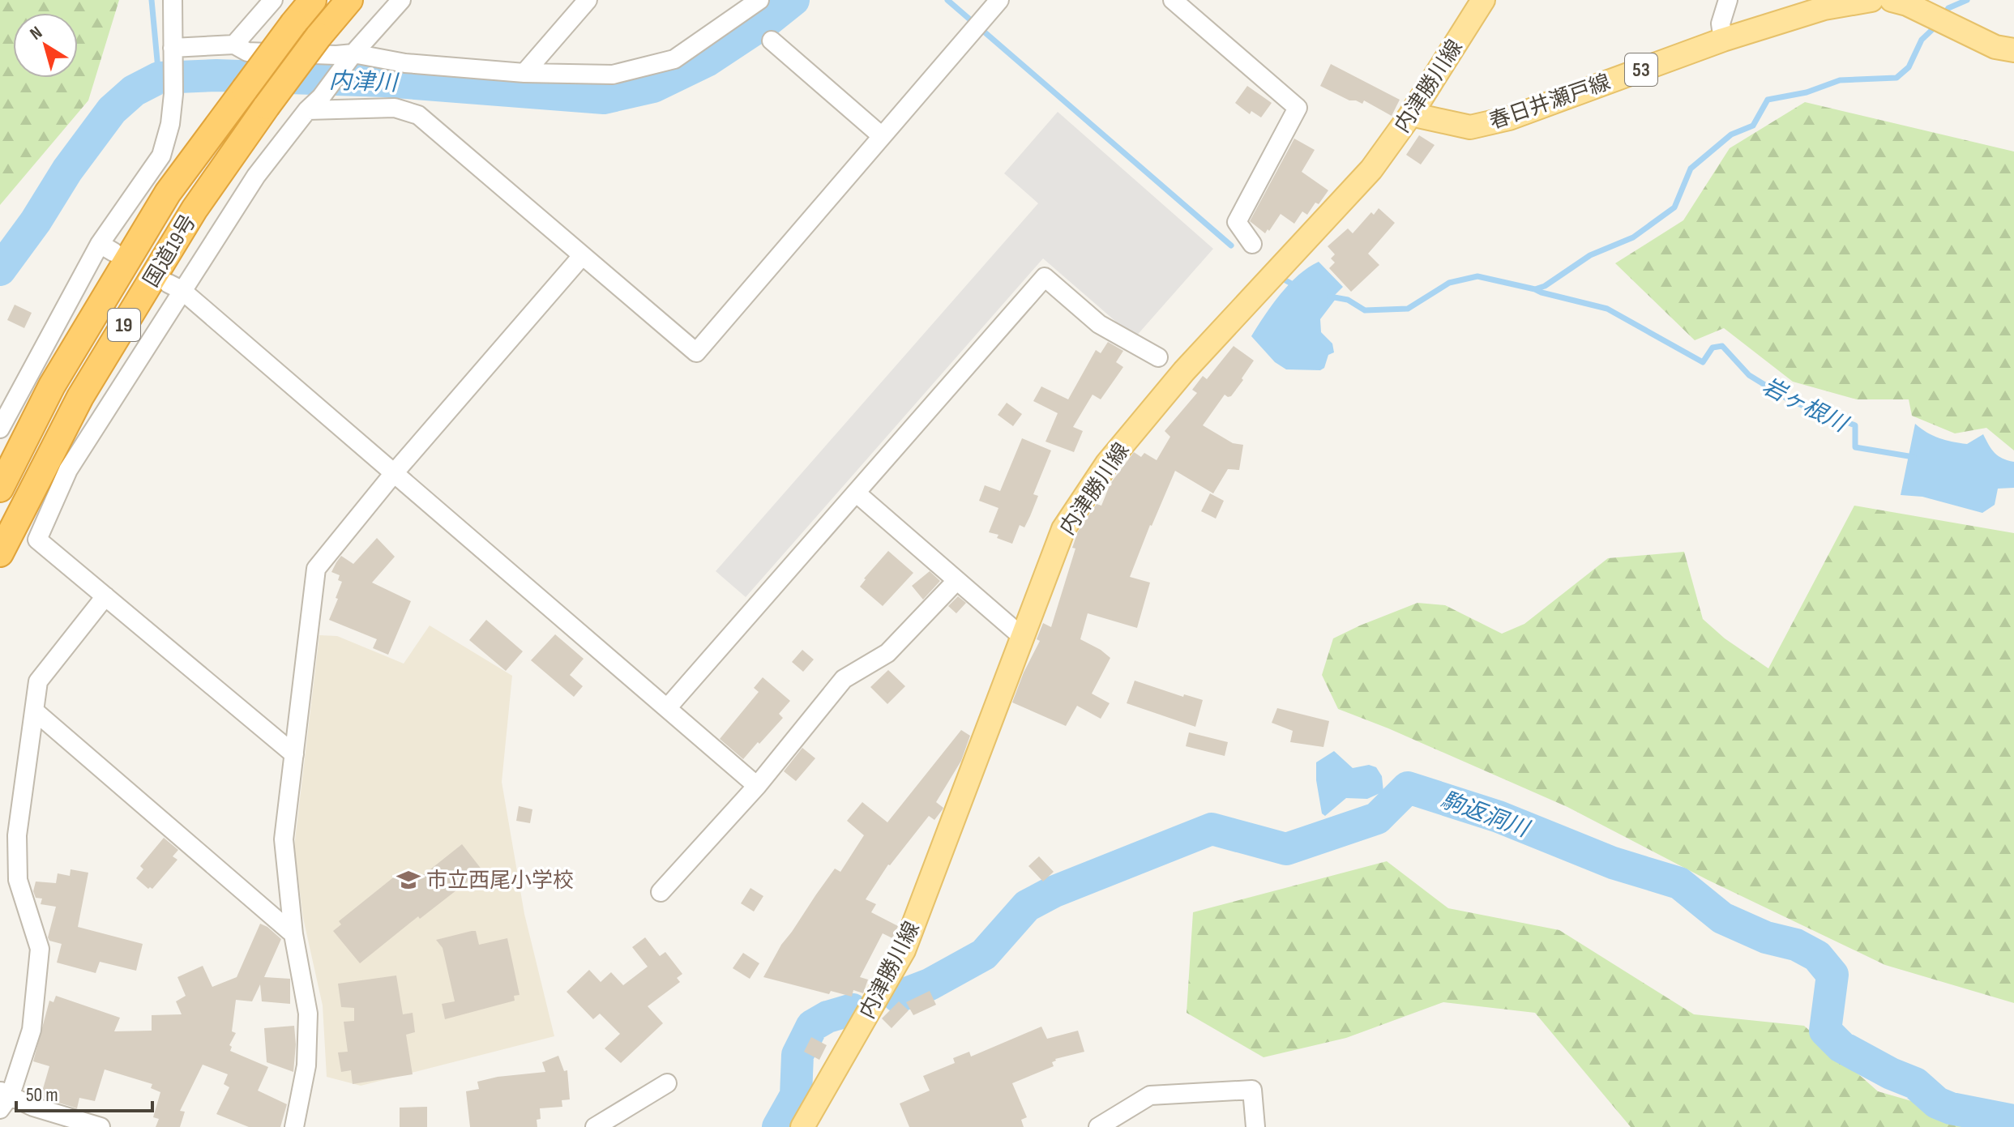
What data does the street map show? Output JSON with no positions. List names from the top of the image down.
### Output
{
  "streets": {
    "highway": ["国道19号", "19"],
    "main road": ["53", "内津勝川線", "春日井瀬戸線"]
  },
  "crossings": [
    ["内津勝川線", "春日井瀬戸線"]
  ],
  "water": ["内津川", "岩ヶ根川", "駒返洞川"],
  "places": {
    "school or university": ["市立西尾小学校"]
  },
  "scale_bar": "50 m",
  "north": "top left"
}
